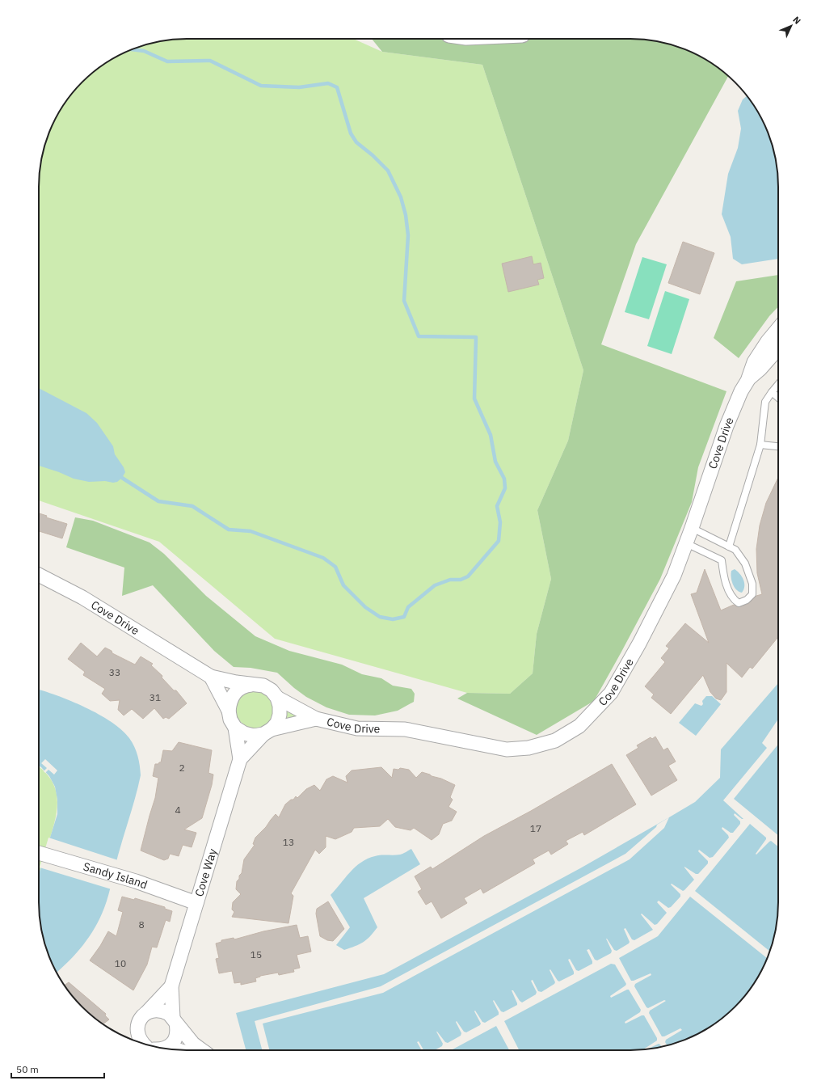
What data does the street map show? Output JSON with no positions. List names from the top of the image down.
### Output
{
  "streets": {
    "street": ["Cove Drive", "Cove Way", "Sandy Island"]
  },
  "crossings": [
    ["Cove Drive", "Cove Way"],
    ["Cove Way", "Sandy Island"]
  ],
  "house_numbers": [
    "33",
    "31",
    "2",
    "4",
    "17",
    "13",
    "8",
    "15",
    "10"
  ],
  "scale_bar": "50 m",
  "north": "top right"
}
